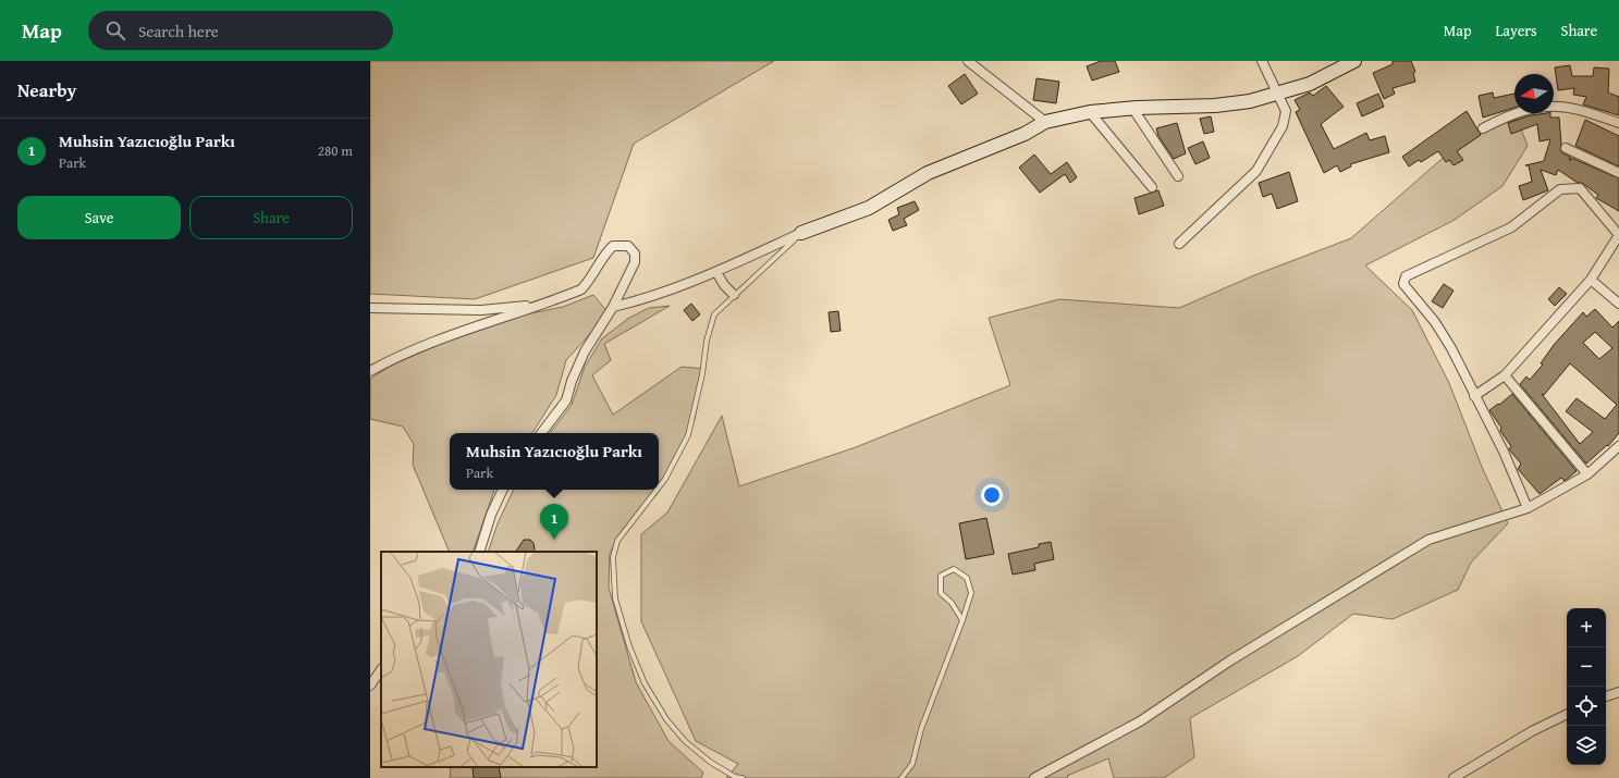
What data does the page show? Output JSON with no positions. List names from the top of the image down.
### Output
{
  "north": "left",
  "page": {
    "header": "Map",
    "search": "Search here",
    "nav": ["Map", "Layers", "Share"],
    "heading": "Nearby",
    "list": [
      {
        "mark": "1",
        "name": "Muhsin Yazıcıoğlu Parkı",
        "note": "Park",
        "value": "280 m"
      }
    ],
    "buttons": ["Save", "Share"],
    "popup": ["Muhsin Yazıcıoğlu Parkı", "Park"],
    "pins": "1",
    "map_buttons": ["+", "−"]
  }
}
